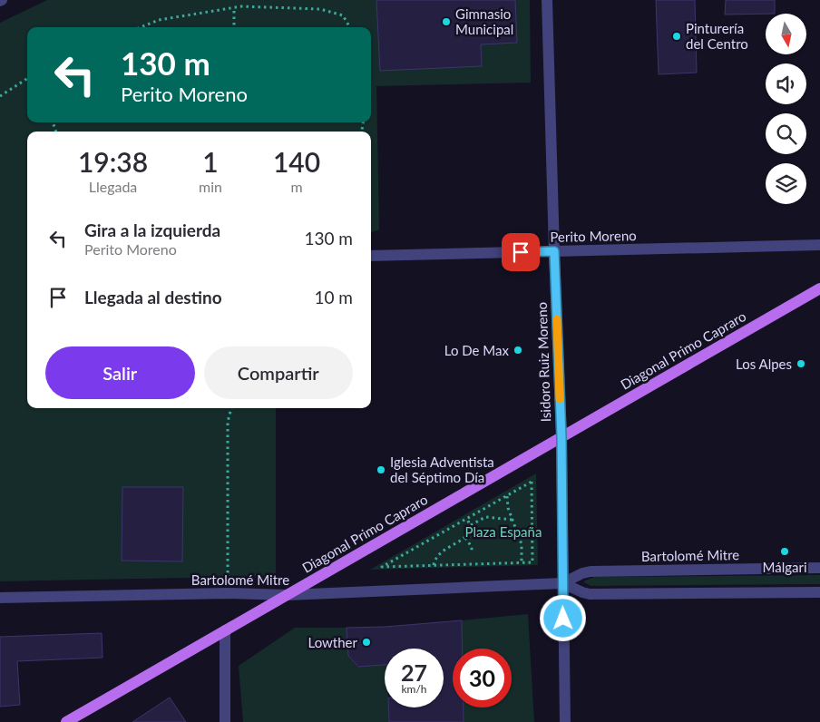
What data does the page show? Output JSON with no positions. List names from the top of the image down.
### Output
{
  "streets": {
    "main road": ["Diagonal Primo Capraro"],
    "street": ["Perito Moreno", "Isidoro Ruiz Moreno", "Bartolomé Mitre"]
  },
  "crossings": [
    ["Perito Moreno", "Isidoro Ruiz Moreno"],
    ["Diagonal Primo Capraro", "Isidoro Ruiz Moreno"],
    ["Diagonal Primo Capraro", "Bartolomé Mitre"],
    ["Isidoro Ruiz Moreno", "Bartolomé Mitre"]
  ],
  "parks": ["Plaza España"],
  "places": [
    "Gimnasio Municipal",
    "Pinturería del Centro",
    "Lo De Max",
    "Los Alpes",
    "Iglesia Adventista del Séptimo Día",
    "Málgari",
    "Lowther"
  ],
  "north": "bottom",
  "page": {
    "turn": ["130 m", "Perito Moreno"],
    "eta": [
      "19:38",
      "Llegada",
      "1",
      "min",
      "140",
      "m"
    ],
    "list": [
      {
        "name": "Gira a la izquierda",
        "note": "Perito Moreno",
        "value": "130 m"
      },
      {
        "name": "Llegada al destino",
        "value": "10 m"
      }
    ],
    "buttons": ["Salir", "Compartir"],
    "speed": "27 km/h",
    "limit": "30"
  }
}
